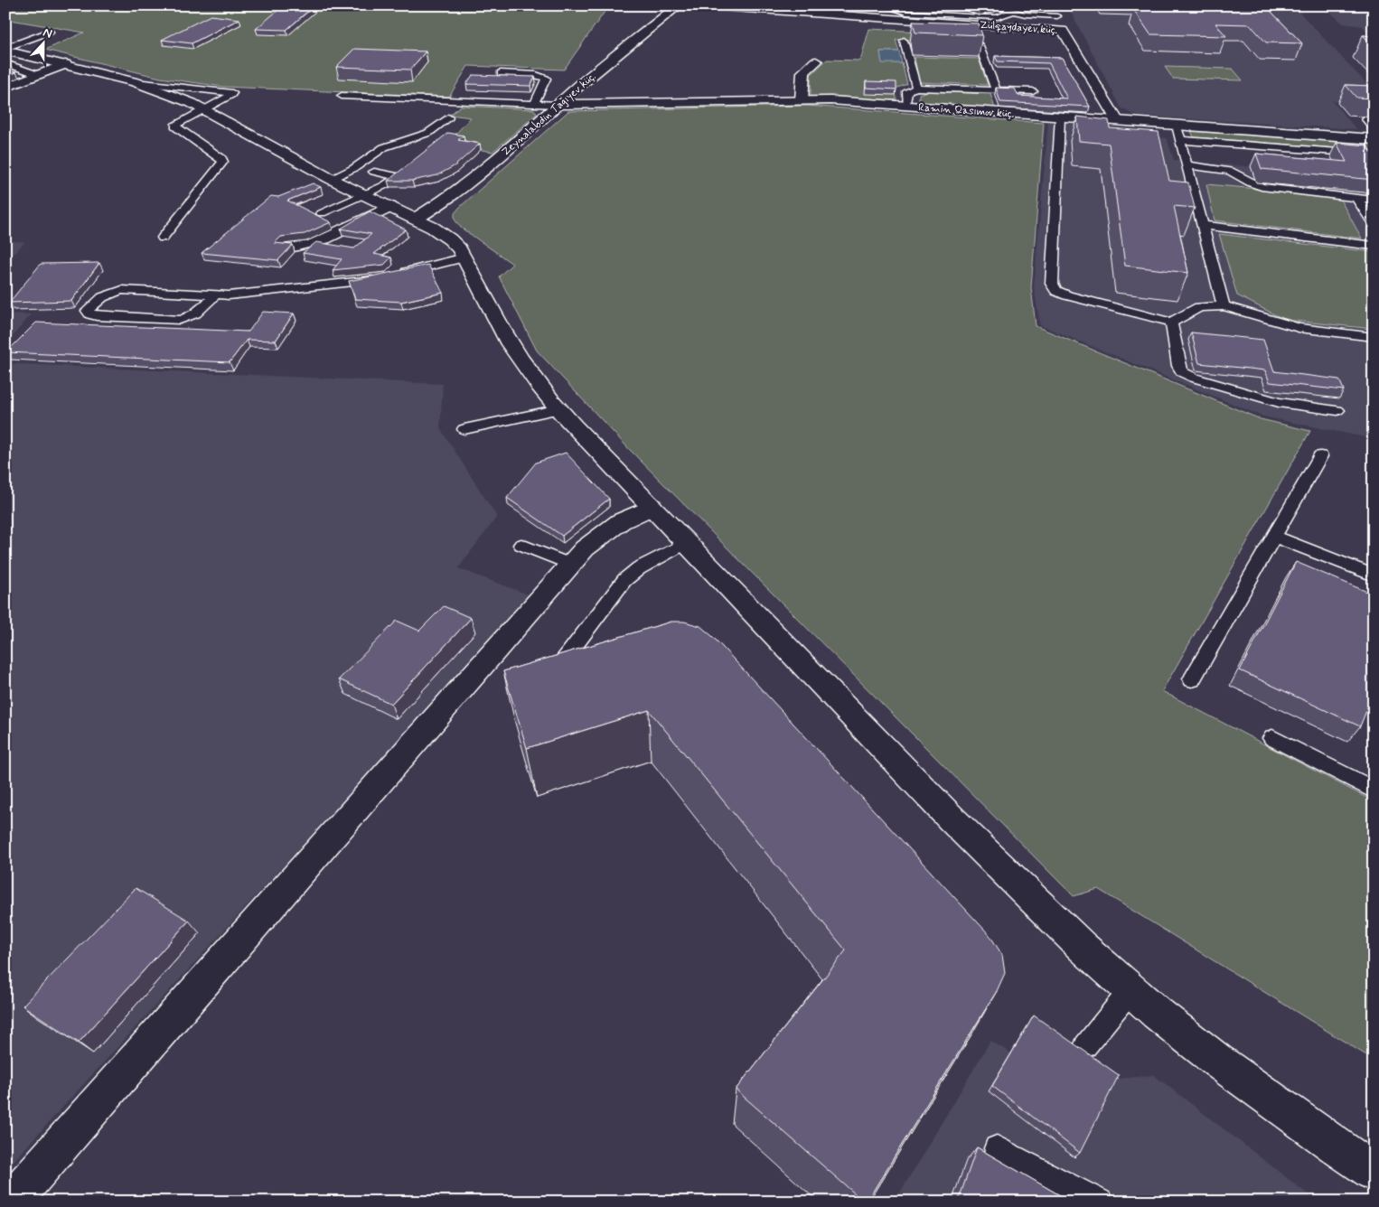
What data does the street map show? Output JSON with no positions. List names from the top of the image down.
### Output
{
  "streets": {
    "street": ["Zülqaydayev küç.", "Ramin Qasımov küç.", "Zeynalabdin Tağıyev küç."]
  },
  "crossings": [
    ["Zülqaydayev küç.", "Ramin Qasımov küç."],
    ["Ramin Qasımov küç.", "Zeynalabdin Tağıyev küç."]
  ],
  "north": "top"
}
